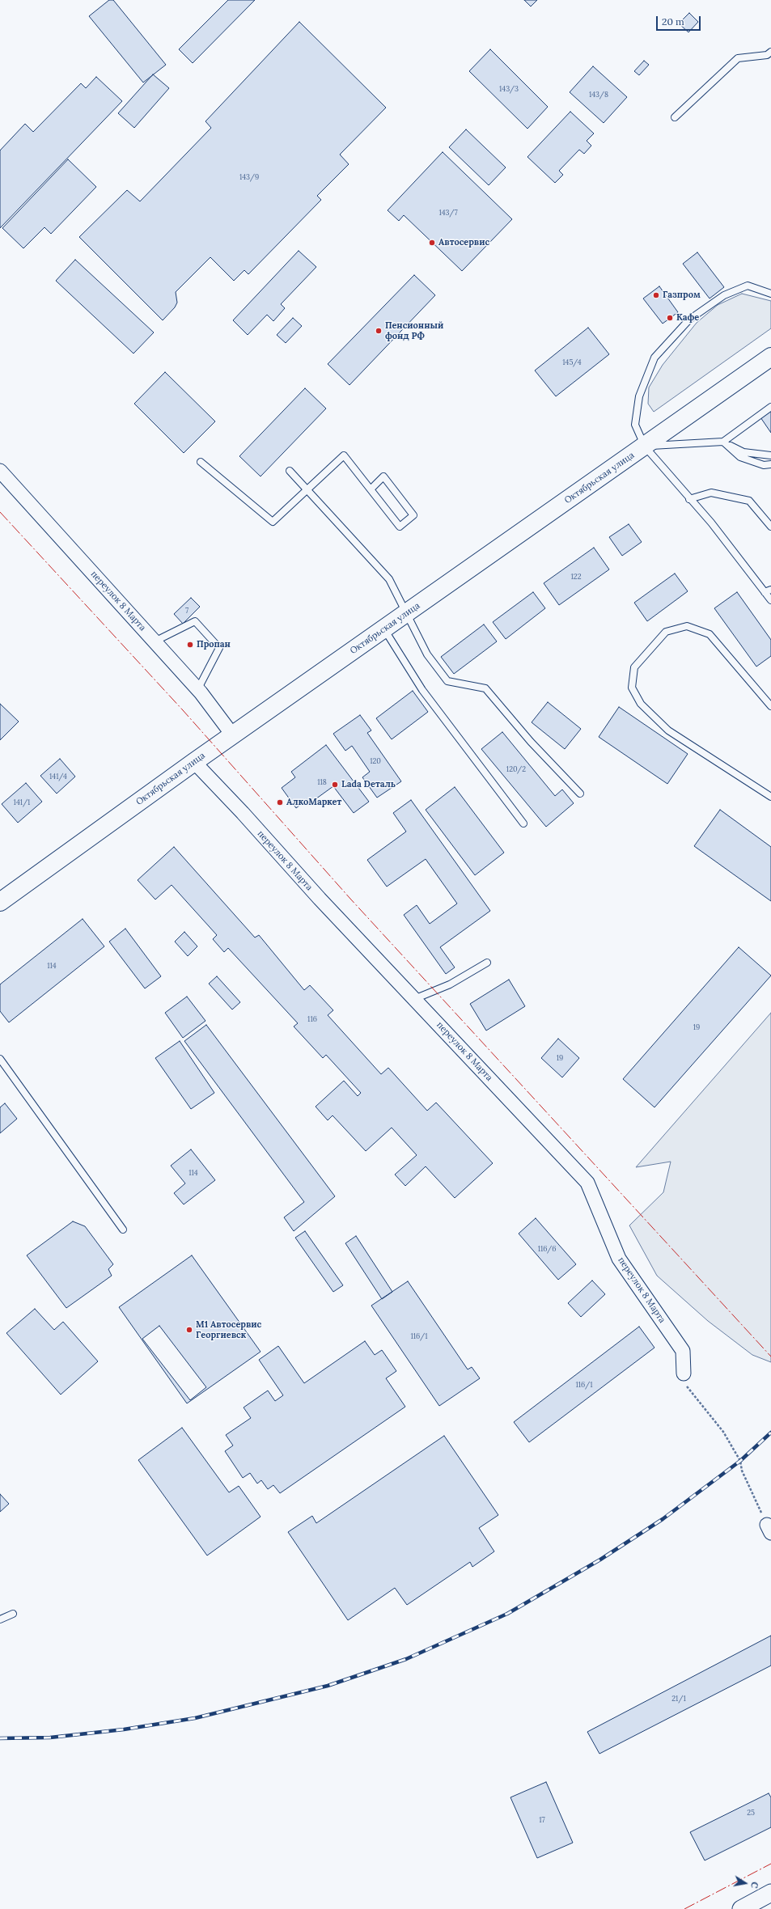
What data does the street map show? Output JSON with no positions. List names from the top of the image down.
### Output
{
  "streets": {
    "main road": ["Октябрьская улица"],
    "street": ["переулок 8 Марта"]
  },
  "crossings": [
    ["Октябрьская улица", "переулок 8 Марта"]
  ],
  "places": [
    "Автосервис",
    "Газпром",
    "Кафе",
    "Пенсионный фонд РФ",
    "Пропан",
    "Lada Dеталь",
    "АлкоМаркет",
    "М1 Автосервис Георгиевск"
  ],
  "house_numbers": [
    "143/3",
    "143/8",
    "143/9",
    "143/7",
    "145/4",
    "122",
    "7",
    "120",
    "120/2",
    "141/4",
    "118",
    "141/1",
    "114",
    "116",
    "19",
    "19",
    "114",
    "116/6",
    "116/1",
    "116/1",
    "21/1",
    "25",
    "17"
  ],
  "scale_bar": "20 m",
  "north": "right"
}
